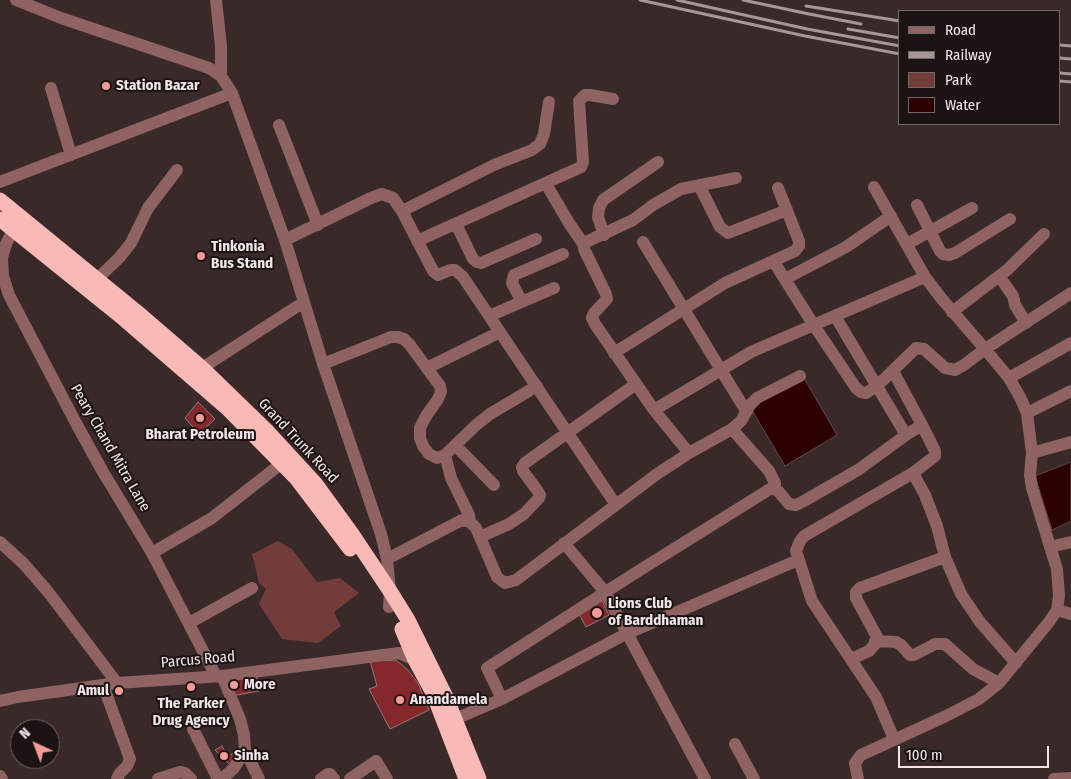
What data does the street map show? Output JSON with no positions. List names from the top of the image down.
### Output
{
  "streets": {
    "highway": ["Grand Trunk Road"],
    "street": ["Peary Chand Mitra Lane", "Parcus Road"]
  },
  "crossings": [
    ["Grand Trunk Road", "Peary Chand Mitra Lane"],
    ["Grand Trunk Road", "Parcus Road"],
    ["Peary Chand Mitra Lane", "Parcus Road"]
  ],
  "places": [
    "Station Bazar",
    "Tinkonia Bus Stand",
    "Bharat Petroleum",
    "Lions Club of Barddhaman",
    "More",
    "The Parker Drug Agency",
    "Amul",
    "Anandamela",
    "Sinha"
  ],
  "legend": [
    "Road",
    "Railway",
    "Park",
    "Water"
  ],
  "scale_bar": "100 m",
  "north": "top left"
}
